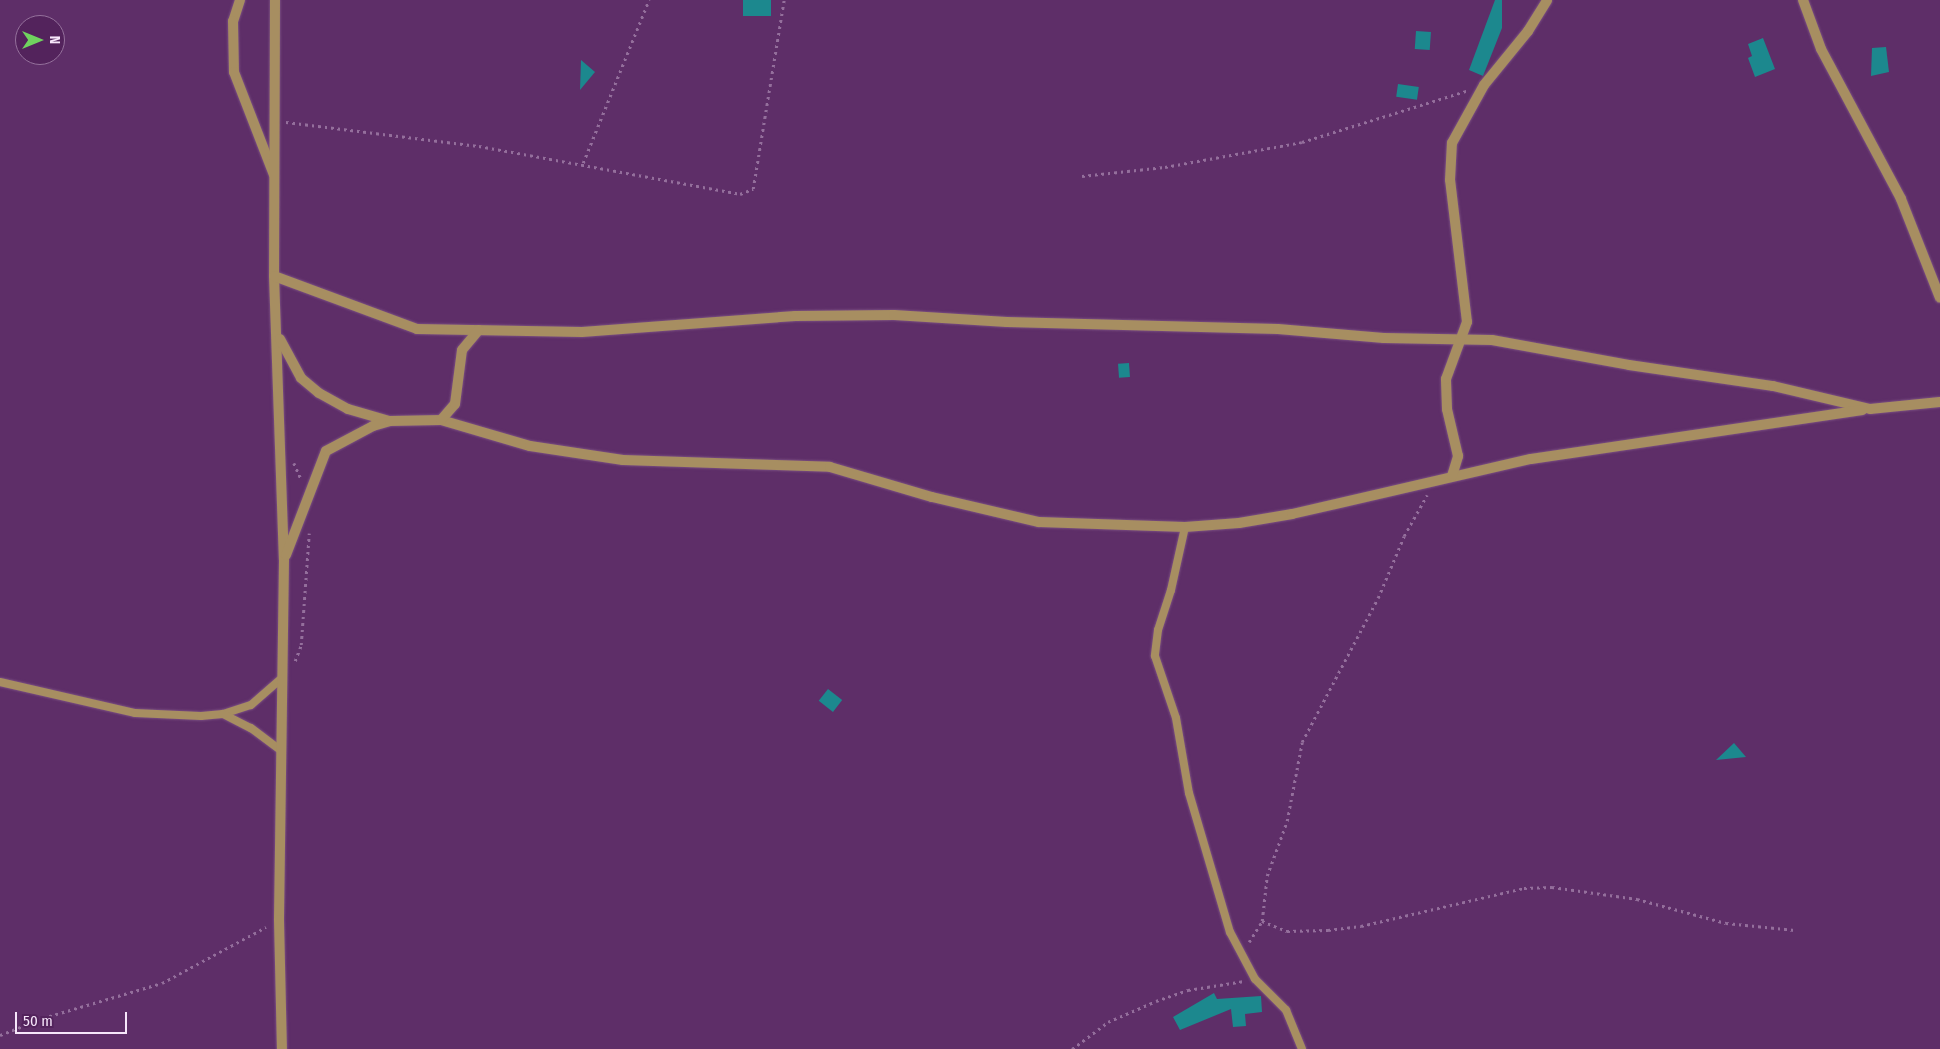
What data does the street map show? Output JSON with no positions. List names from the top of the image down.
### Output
{
  "scale_bar": "50 m",
  "north": "right"
}
